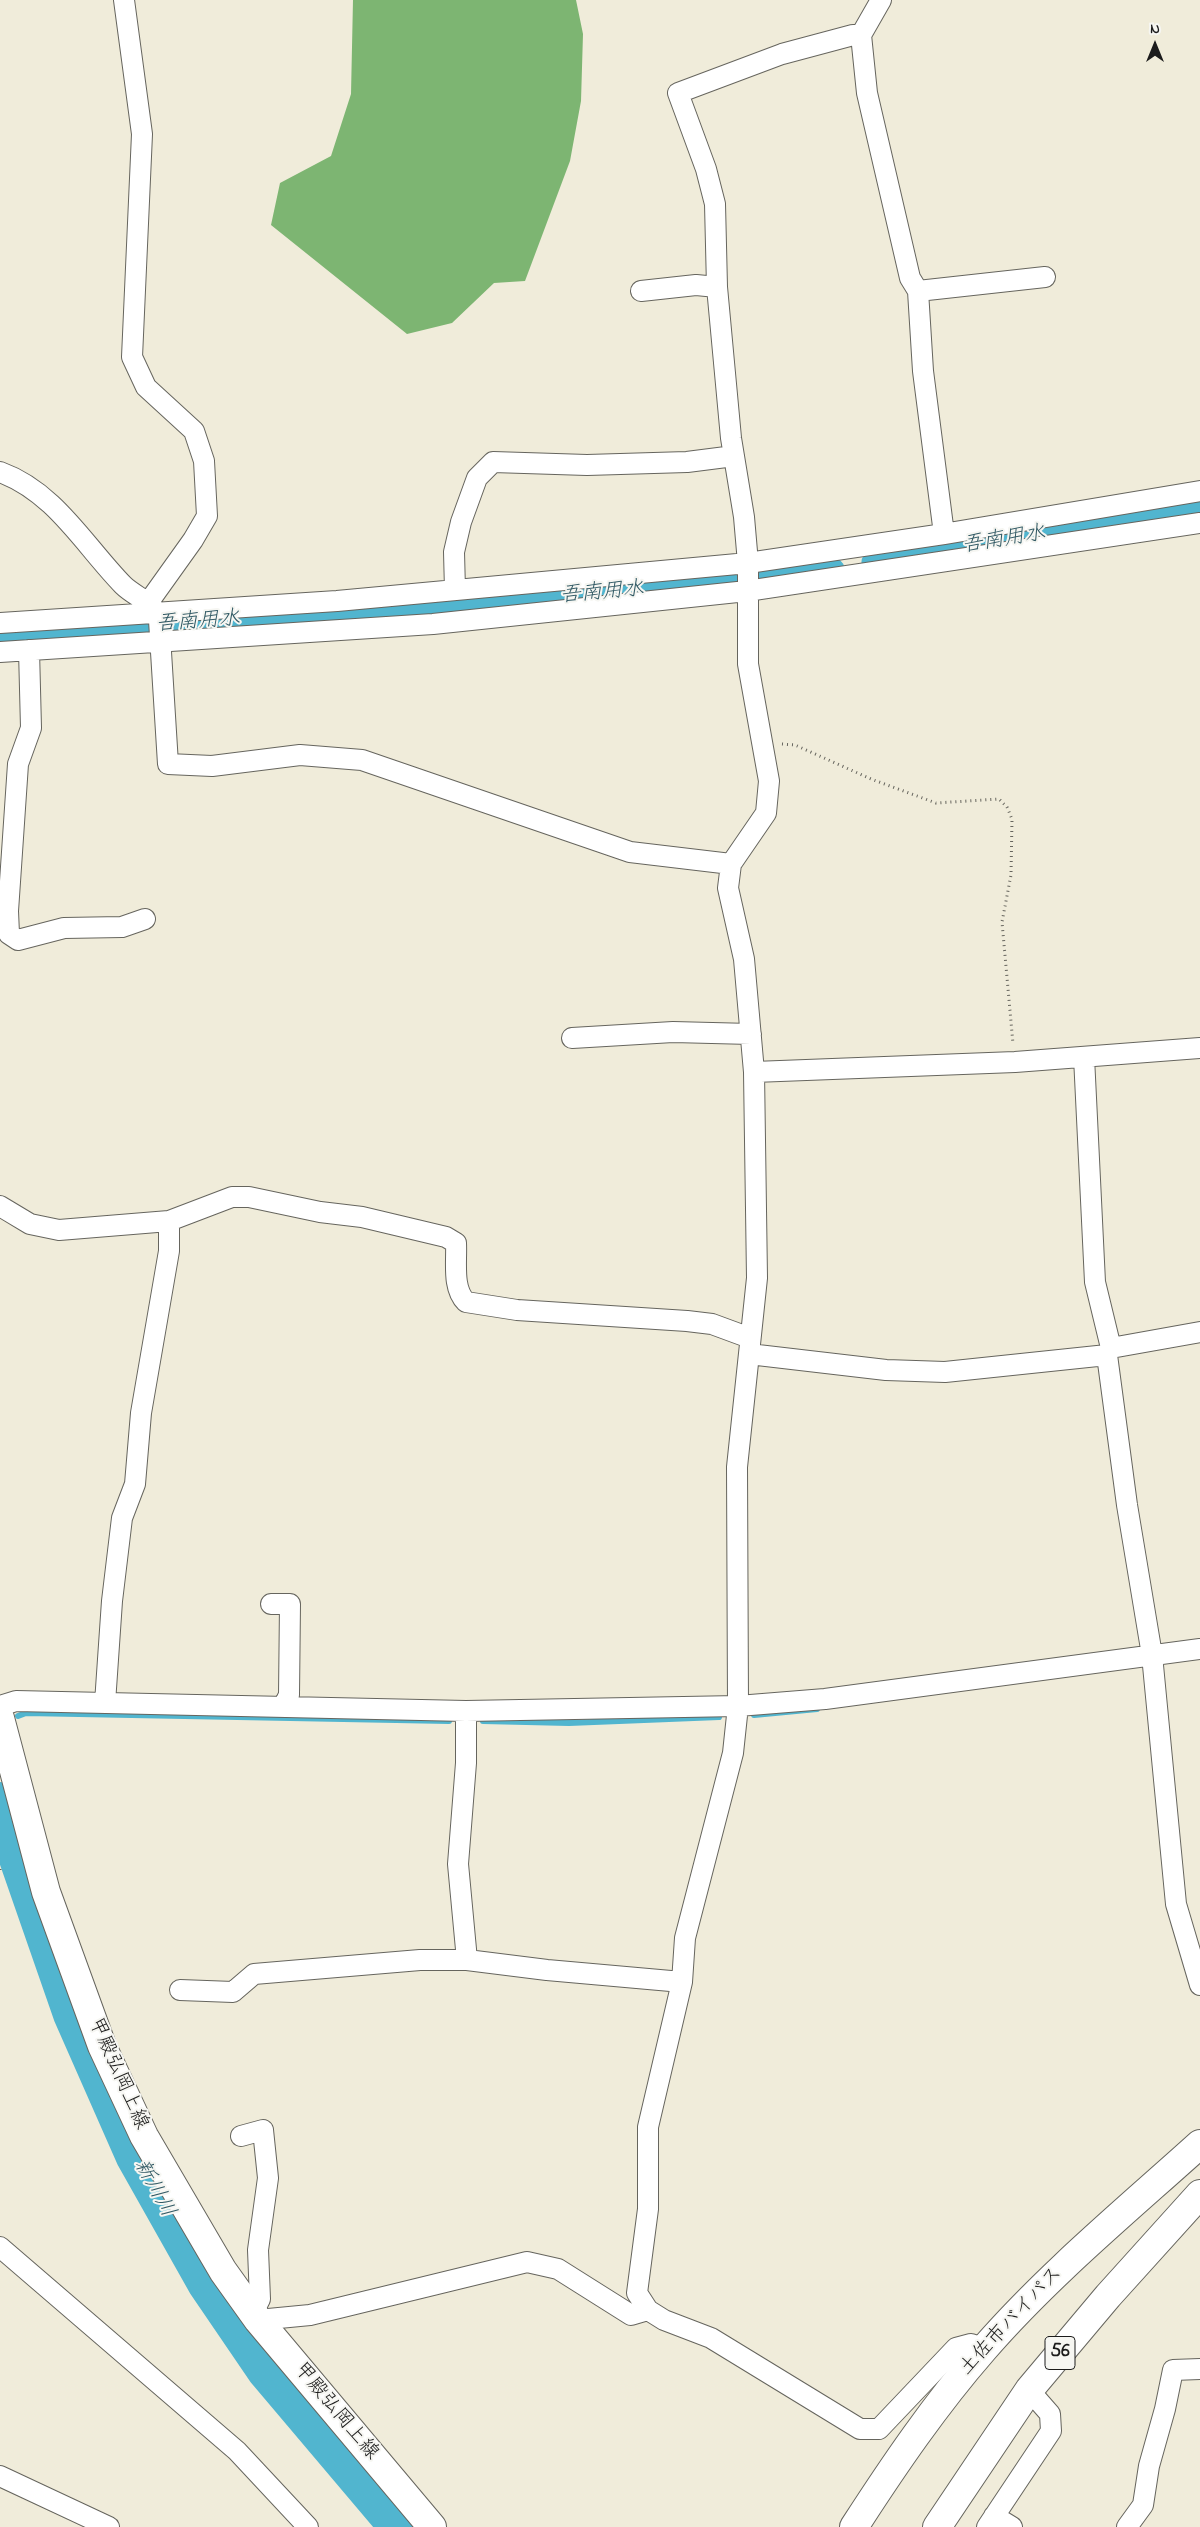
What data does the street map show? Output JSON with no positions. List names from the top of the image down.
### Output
{
  "streets": {
    "main road": ["甲殿弘岡上線", "土佐市バイパス", "56"]
  },
  "water": ["吾南用水", "新川川"],
  "north": "top"
}
